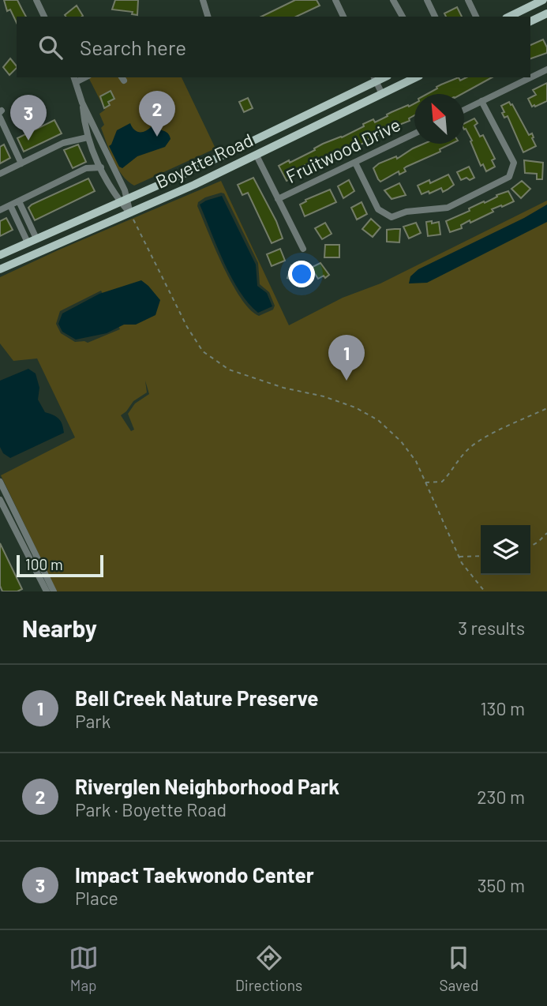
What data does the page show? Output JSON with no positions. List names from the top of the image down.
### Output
{
  "streets": {
    "main road": ["Boyette Road"],
    "street": ["Fruitwood Drive"]
  },
  "scale_bar": "100 m",
  "north": "top left",
  "page": {
    "search": "Search here",
    "pins": ["2", "3", "1"],
    "scale": "100 m",
    "heading": ["Nearby", "3 results"],
    "list": [
      {
        "mark": "1",
        "name": "Bell Creek Nature Preserve",
        "note": "Park",
        "value": "130 m"
      },
      {
        "mark": "2",
        "name": "Riverglen Neighborhood Park",
        "note": "Park · Boyette Road",
        "value": "230 m"
      },
      {
        "mark": "3",
        "name": "Impact Taekwondo Center",
        "note": "Place",
        "value": "350 m"
      }
    ],
    "nav": ["Map", "Directions", "Saved"]
  }
}
